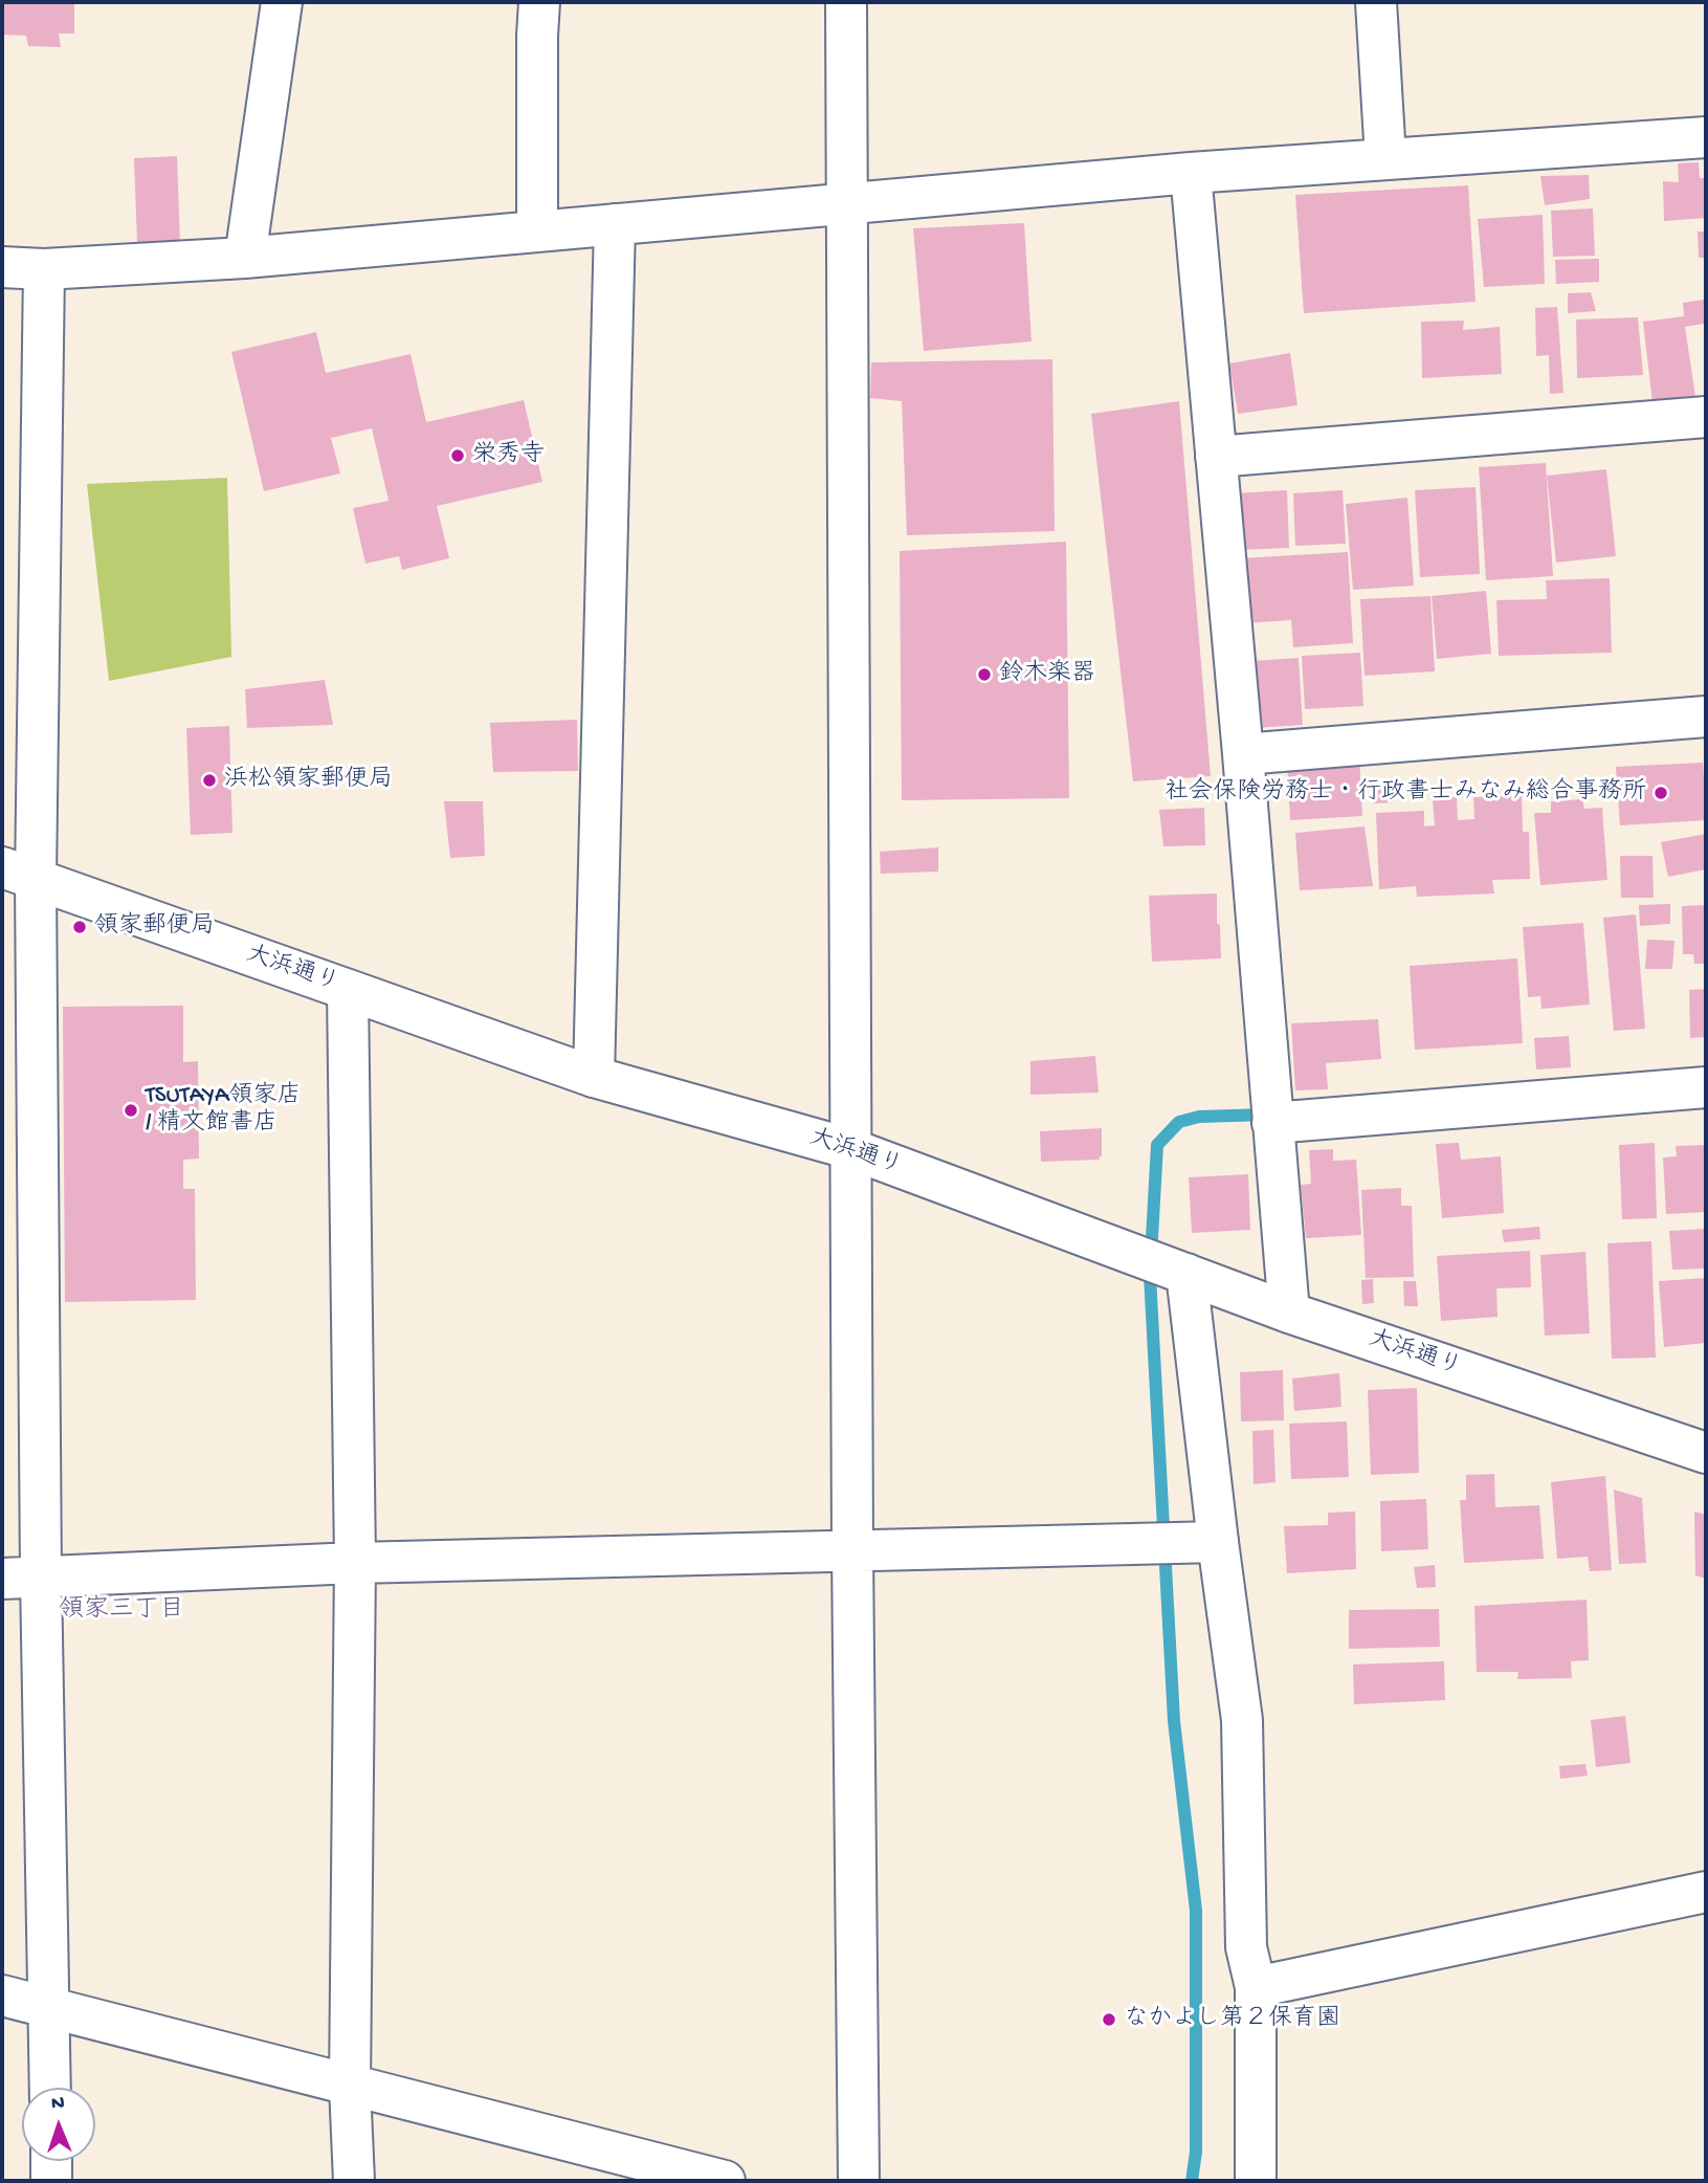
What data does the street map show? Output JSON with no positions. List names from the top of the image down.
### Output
{
  "streets": {
    "street": ["大浜通り"]
  },
  "districts": ["領家三丁目"],
  "places": [
    "栄秀寺",
    "鈴木楽器",
    "浜松領家郵便局",
    "社会保険労務士・行政書士みなみ総合事務所",
    "領家郵便局",
    "TSUTAYA領家店 / 精文館書店",
    "なかよし第２保育園"
  ],
  "north": "top"
}
